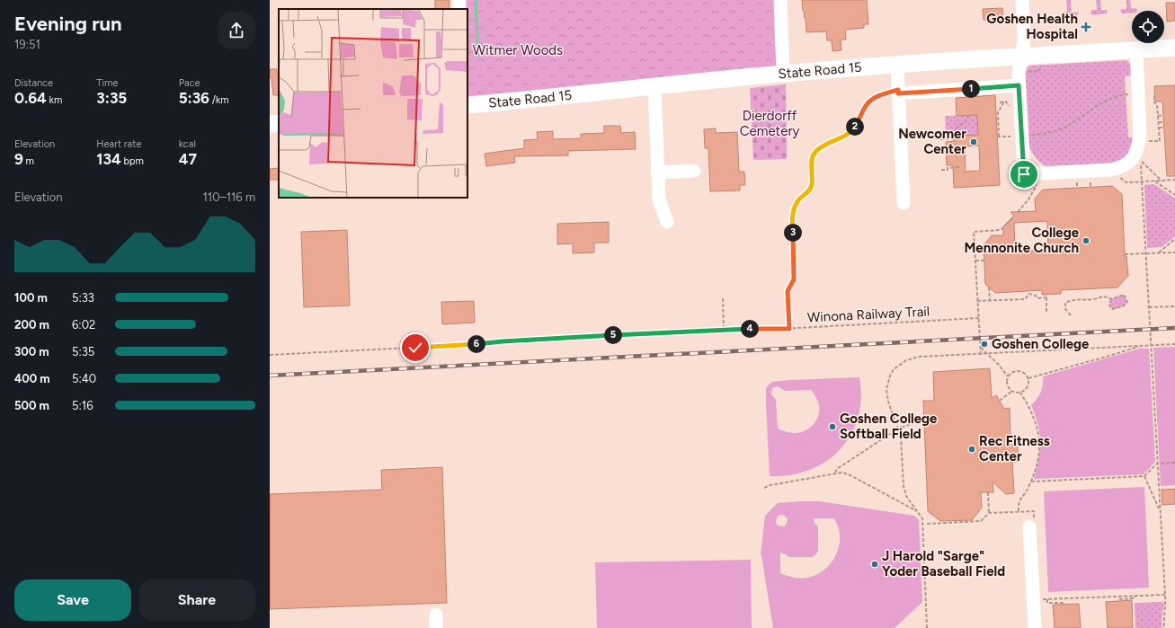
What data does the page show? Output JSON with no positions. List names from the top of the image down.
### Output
{
  "streets": {
    "main road": ["State Road 15"],
    "path": ["Winona Railway Trail"]
  },
  "parks": ["Witmer Woods", "Dierdorff Cemetery"],
  "places": {
    "health": ["Goshen Health Hospital"],
    "other": [
      "Newcomer Center",
      "College Mennonite Church",
      "Goshen College",
      "Goshen College Softball Field",
      "Rec Fitness Center",
      "J Harold \"Sarge\" Yoder Baseball Field"
    ]
  },
  "page": {
    "heading": ["Evening run", "19:51"],
    "stats": [
      ["Distance", "0.64 km"],
      ["Time", "3:35"],
      ["Pace", "5:36 /km"],
      ["Elevation", "9 m"],
      ["Heart rate", "134 bpm"],
      ["kcal", "47"]
    ],
    "pins": [
      "1",
      "2",
      "3",
      "4",
      "5",
      "6"
    ],
    "chart": ["Elevation", "110–116 m"],
    "list": [
      {
        "name": "100 m",
        "note": "5:33"
      },
      {
        "name": "200 m",
        "note": "6:02"
      },
      {
        "name": "300 m",
        "note": "5:35"
      },
      {
        "name": "400 m",
        "note": "5:40"
      },
      {
        "name": "500 m",
        "note": "5:16"
      }
    ],
    "buttons": ["Save", "Share"]
  }
}
